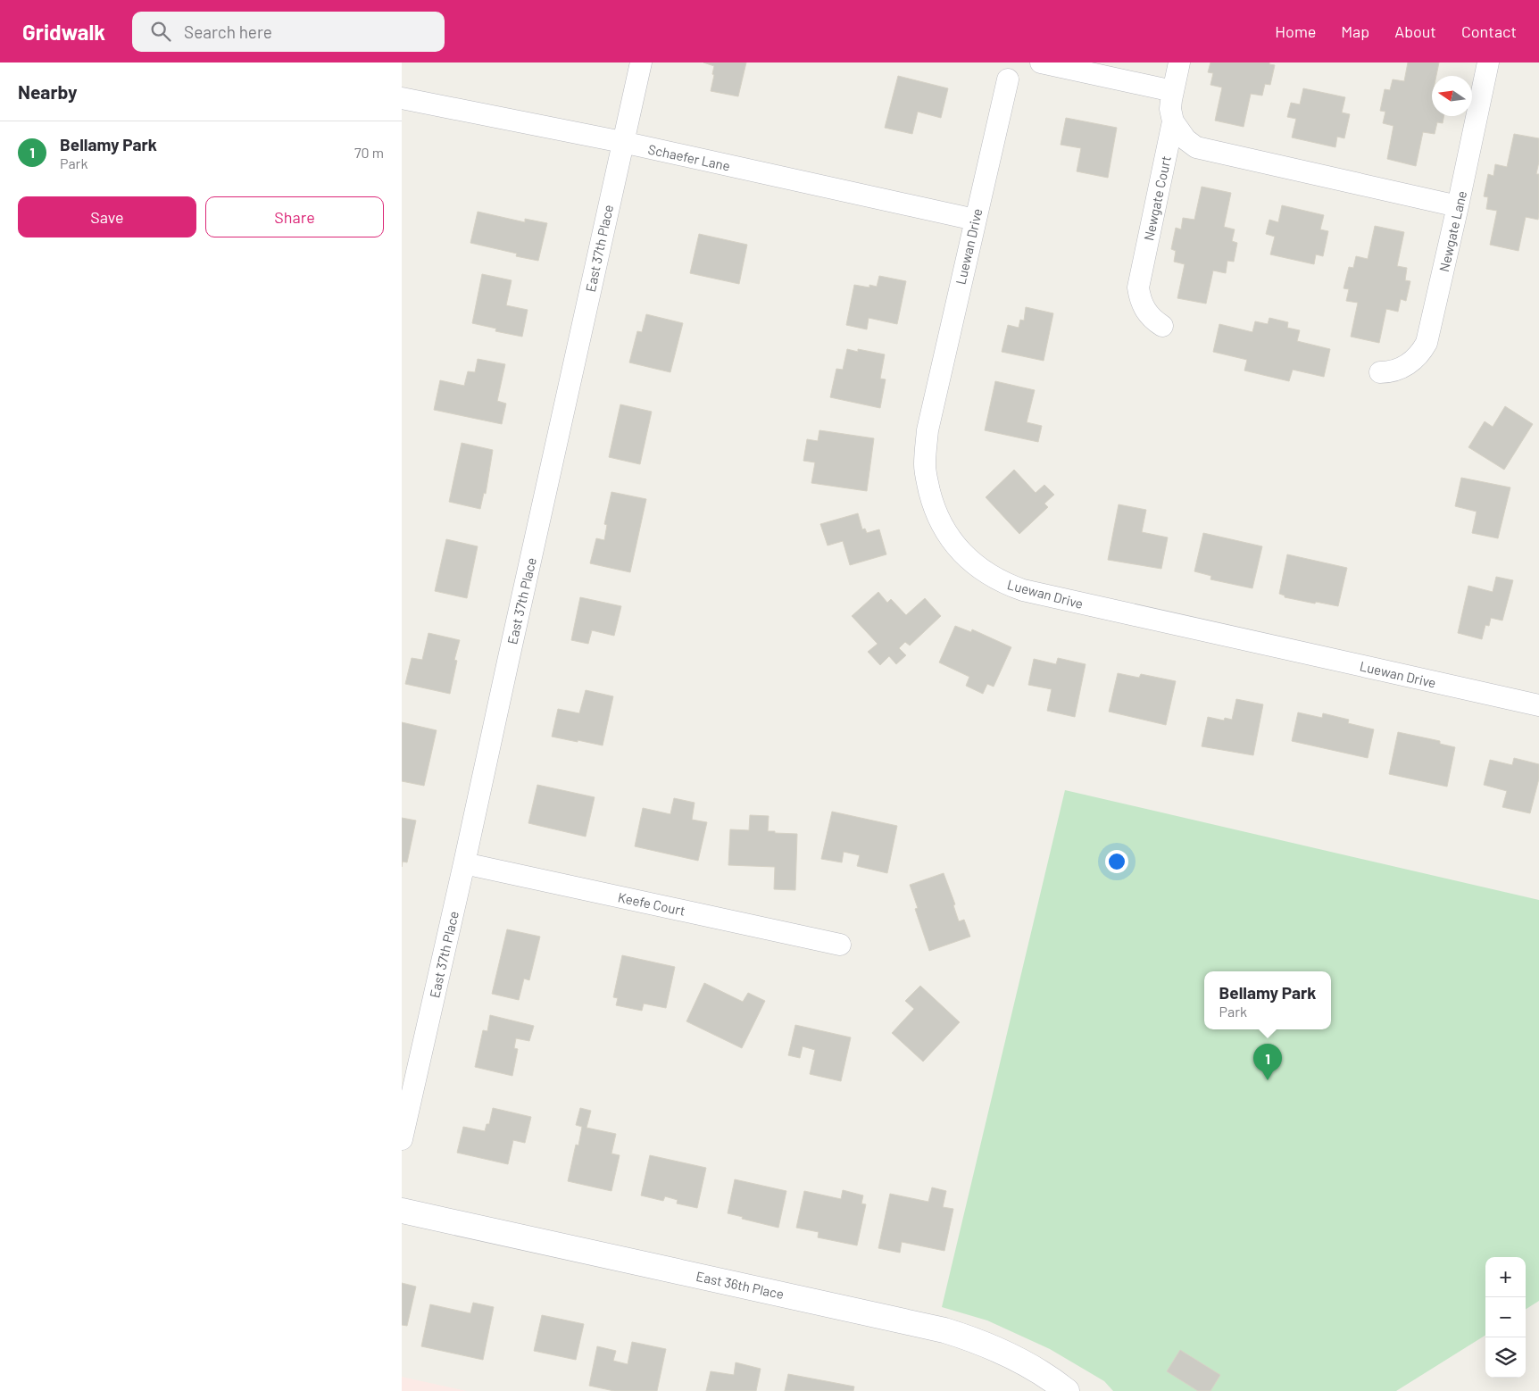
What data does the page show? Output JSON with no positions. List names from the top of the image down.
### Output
{
  "streets": {
    "street": [
      "Schaefer Lane",
      "Newgate Court",
      "Newgate Lane",
      "Luewan Drive",
      "East 37th Place",
      "Keefe Court",
      "East 36th Place"
    ]
  },
  "crossings": [
    ["Schaefer Lane", "Luewan Drive"],
    ["Schaefer Lane", "East 37th Place"],
    ["East 37th Place", "Keefe Court"]
  ],
  "north": "left",
  "page": {
    "header": "Gridwalk",
    "search": "Search here",
    "nav": [
      "Home",
      "Map",
      "About",
      "Contact"
    ],
    "heading": "Nearby",
    "list": [
      {
        "mark": "1",
        "name": "Bellamy Park",
        "note": "Park",
        "value": "70 m"
      }
    ],
    "buttons": ["Save", "Share"],
    "popup": ["Bellamy Park", "Park"],
    "pins": "1",
    "map_buttons": ["+", "−"]
  }
}
